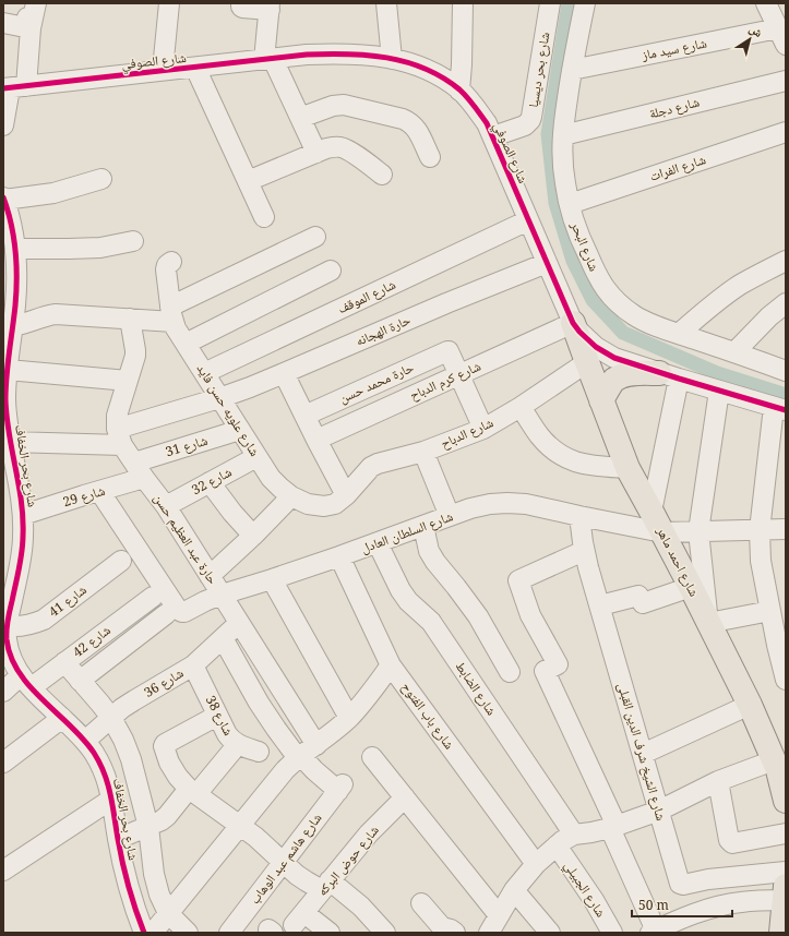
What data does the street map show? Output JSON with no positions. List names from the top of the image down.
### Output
{
  "streets": {
    "main road": ["شارع احمد ماهر"],
    "street": [
      "شارع سيد ماز",
      "شارع الصوفي",
      "شارع بحر ديسيا",
      "شارع دجلة",
      "شارع الفرات",
      "شارع البحر",
      "شارع الموقف",
      "حارة الهجانه",
      "شارع كرم الدباح",
      "حارة محمد حسن",
      "شارع علويه حسن فايد",
      "شارع الدباح",
      "شارع 31",
      "شارع بحر الخفاف",
      "شارع 32",
      "شارع 29",
      "شارع السلطان العادل",
      "حارة عبد العظيم حسن",
      "شارع 41",
      "شارع 42",
      "شارع 36",
      "شارع الضابط",
      "شارع 38",
      "شارع باب الفتوح",
      "شارع الشيخ شرف الدين القبلى",
      "شارع هاشم عبد الوهاب",
      "شارع حوض البركه",
      "شارع الجبيلي"
    ]
  },
  "crossings": [
    ["شارع سيد ماز", "شارع البحر"],
    ["شارع الصوفي", "شارع بحر ديسيا"],
    ["شارع الصوفي", "شارع الموقف"],
    ["شارع الصوفي", "حارة الهجانه"],
    ["شارع الصوفي", "شارع كرم الدباح"],
    ["شارع الصوفي", "شارع احمد ماهر"],
    ["شارع دجلة", "شارع البحر"],
    ["شارع الفرات", "شارع البحر"],
    ["شارع الموقف", "شارع علويه حسن فايد"],
    ["حارة الهجانه", "شارع علويه حسن فايد"],
    ["حارة الهجانه", "شارع بحر الخفاف"],
    ["حارة الهجانه", "حارة عبد العظيم حسن"],
    ["شارع كرم الدباح", "حارة محمد حسن"],
    ["شارع كرم الدباح", "شارع احمد ماهر"],
    ["شارع علويه حسن فايد", "شارع الدباح"],
    ["شارع علويه حسن فايد", "شارع 31"],
    ["شارع علويه حسن فايد", "شارع 32"],
    ["شارع الدباح", "شارع احمد ماهر"],
    ["شارع 31", "شارع 29"],
    ["شارع 31", "حارة عبد العظيم حسن"],
    ["شارع بحر الخفاف", "شارع 29"],
    ["شارع بحر الخفاف", "شارع 41"],
    ["شارع بحر الخفاف", "شارع 42"],
    ["شارع بحر الخفاف", "شارع 36"],
    ["شارع 32", "حارة عبد العظيم حسن"],
    ["شارع 29", "شارع السلطان العادل"],
    ["شارع 29", "حارة عبد العظيم حسن"],
    ["شارع السلطان العادل", "حارة عبد العظيم حسن"],
    ["شارع السلطان العادل", "شارع احمد ماهر"],
    ["شارع السلطان العادل", "شارع الضابط"],
    ["شارع السلطان العادل", "شارع باب الفتوح"],
    ["شارع السلطان العادل", "شارع الشيخ شرف الدين القبلى"],
    ["حارة عبد العظيم حسن", "شارع 36"],
    ["حارة عبد العظيم حسن", "شارع هاشم عبد الوهاب"],
    ["شارع 36", "شارع 38"]
  ],
  "scale_bar": "50 m",
  "north": "top right"
}
